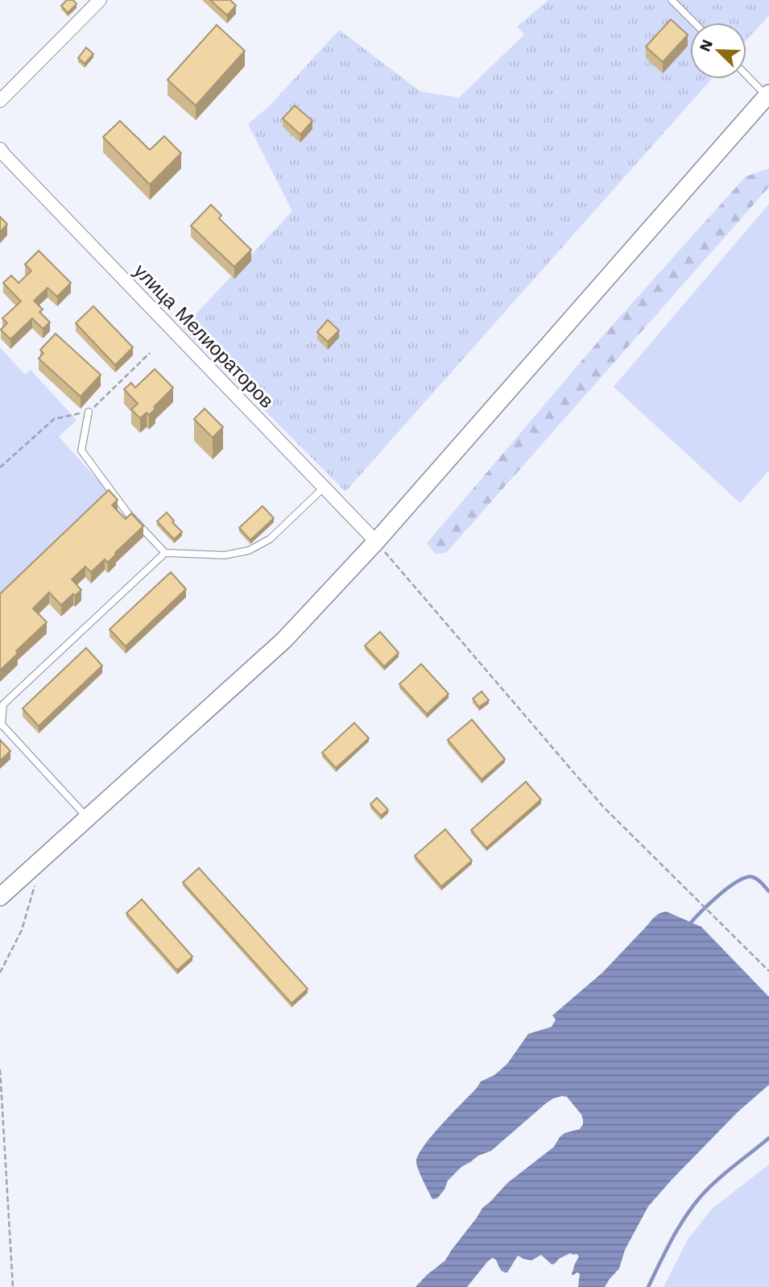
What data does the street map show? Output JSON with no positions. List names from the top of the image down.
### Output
{
  "streets": {
    "street": ["улица Мелиораторов"]
  },
  "north": "top left"
}
